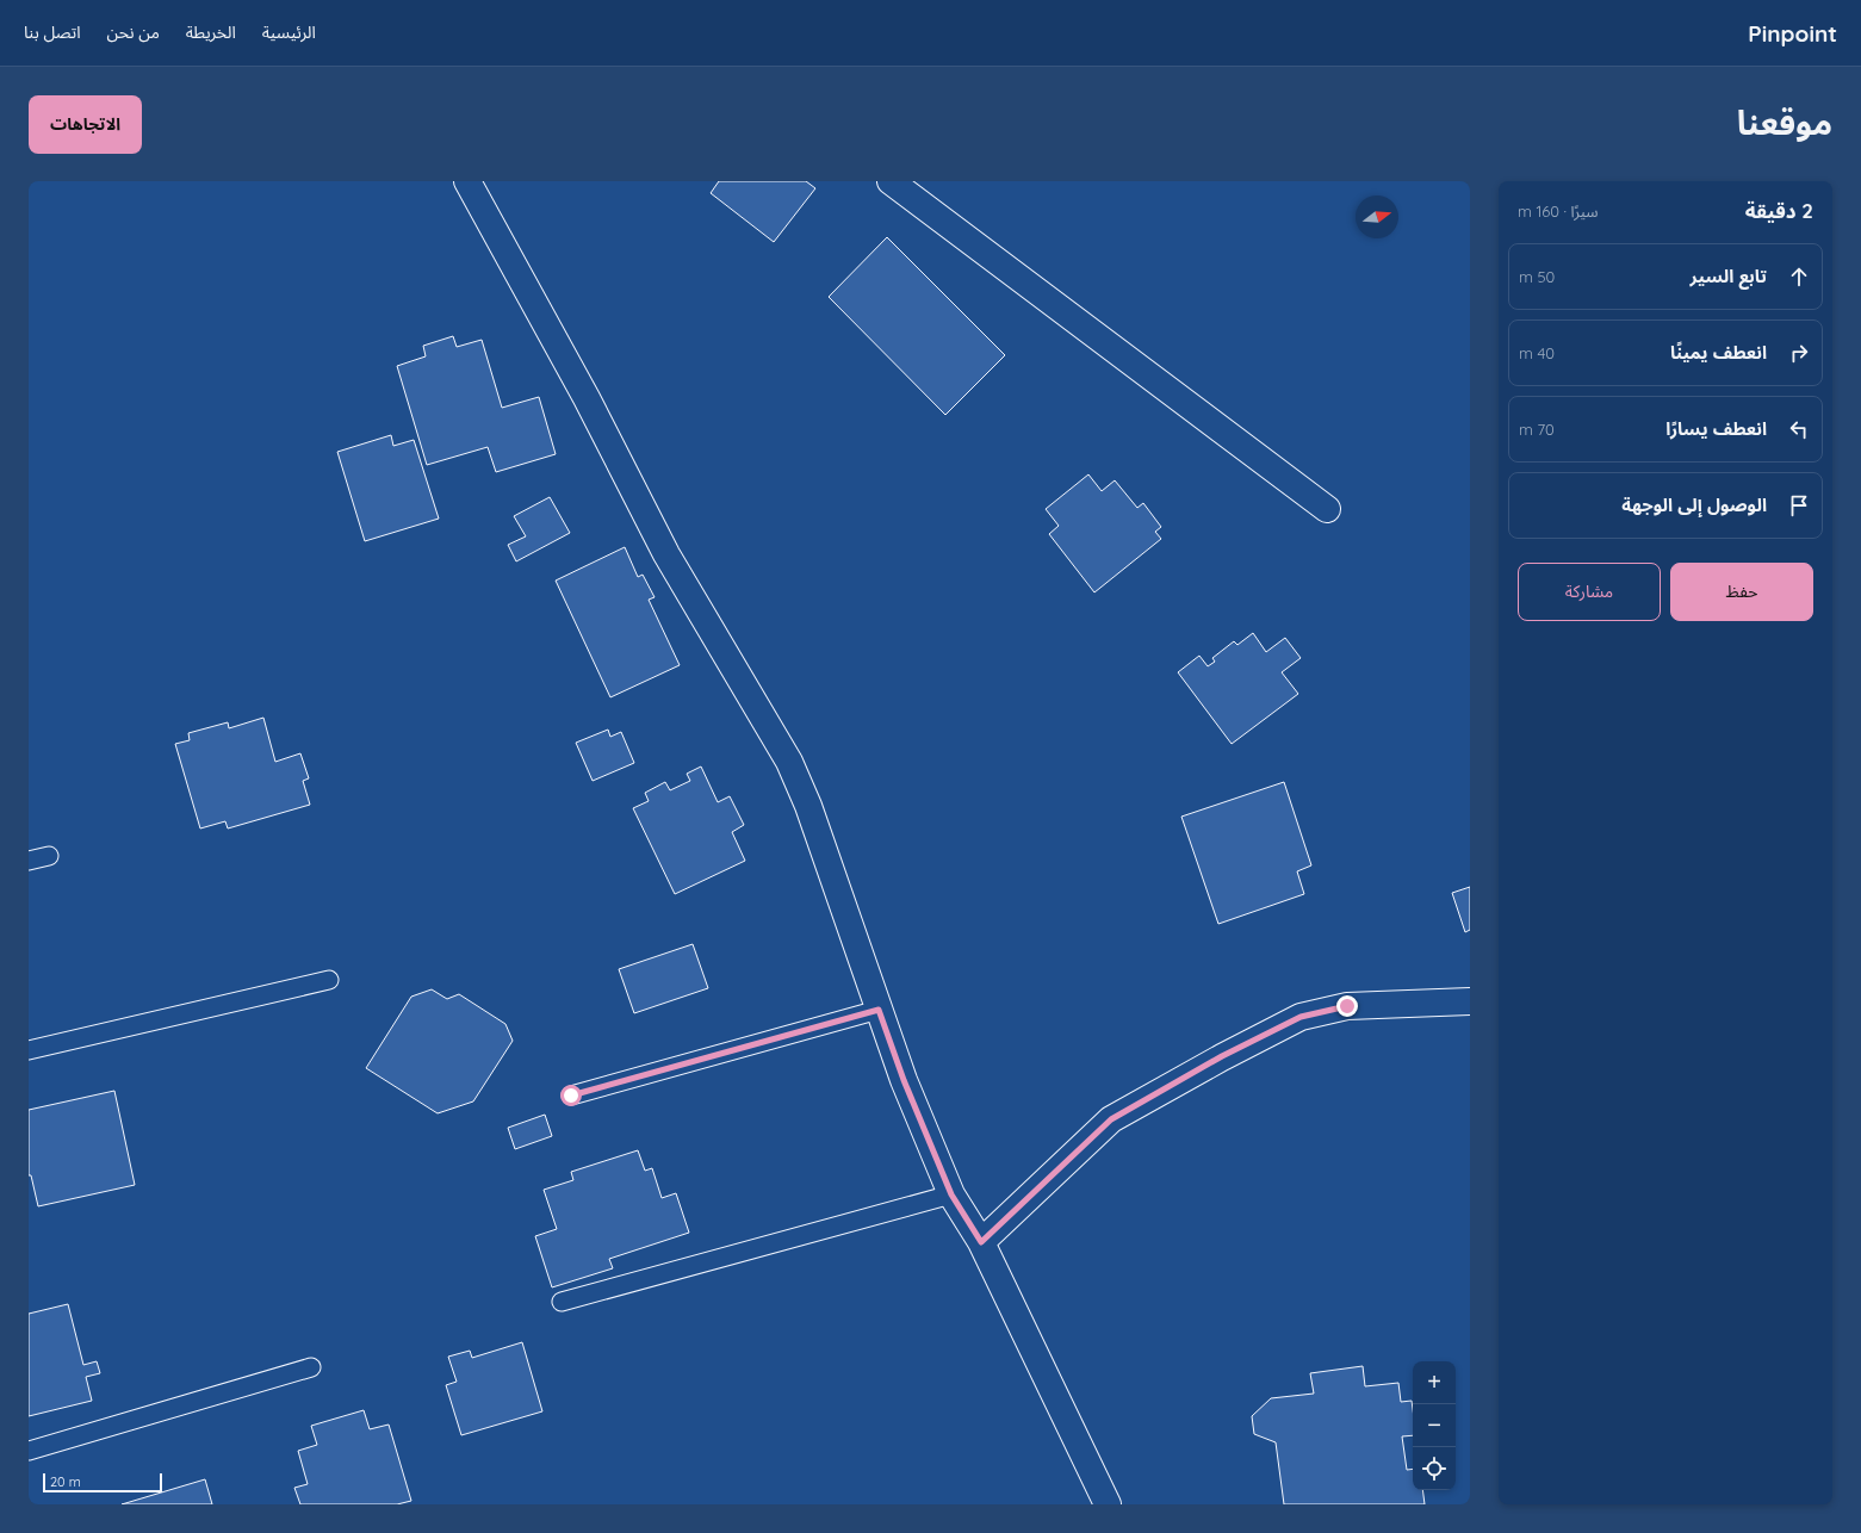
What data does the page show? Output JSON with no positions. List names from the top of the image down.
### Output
{
  "scale_bar": "20 m",
  "north": "right",
  "page": {
    "header": "Pinpoint",
    "nav": [
      "الرئيسية",
      "الخريطة",
      "من نحن",
      "اتصل بنا"
    ],
    "title": "موقعنا",
    "buttons": [
      "الاتجاهات",
      ["حفظ", "مشاركة"]
    ],
    "heading": ["2 دقيقة", "سيرًا · 160 m"],
    "list": [
      ["تابع السير", "50 m"],
      ["انعطف يمينًا", "40 m"],
      ["انعطف يسارًا", "70 m"],
      "الوصول إلى الوجهة"
    ],
    "map_buttons": ["+", "−"],
    "scale": "20 m"
  }
}
